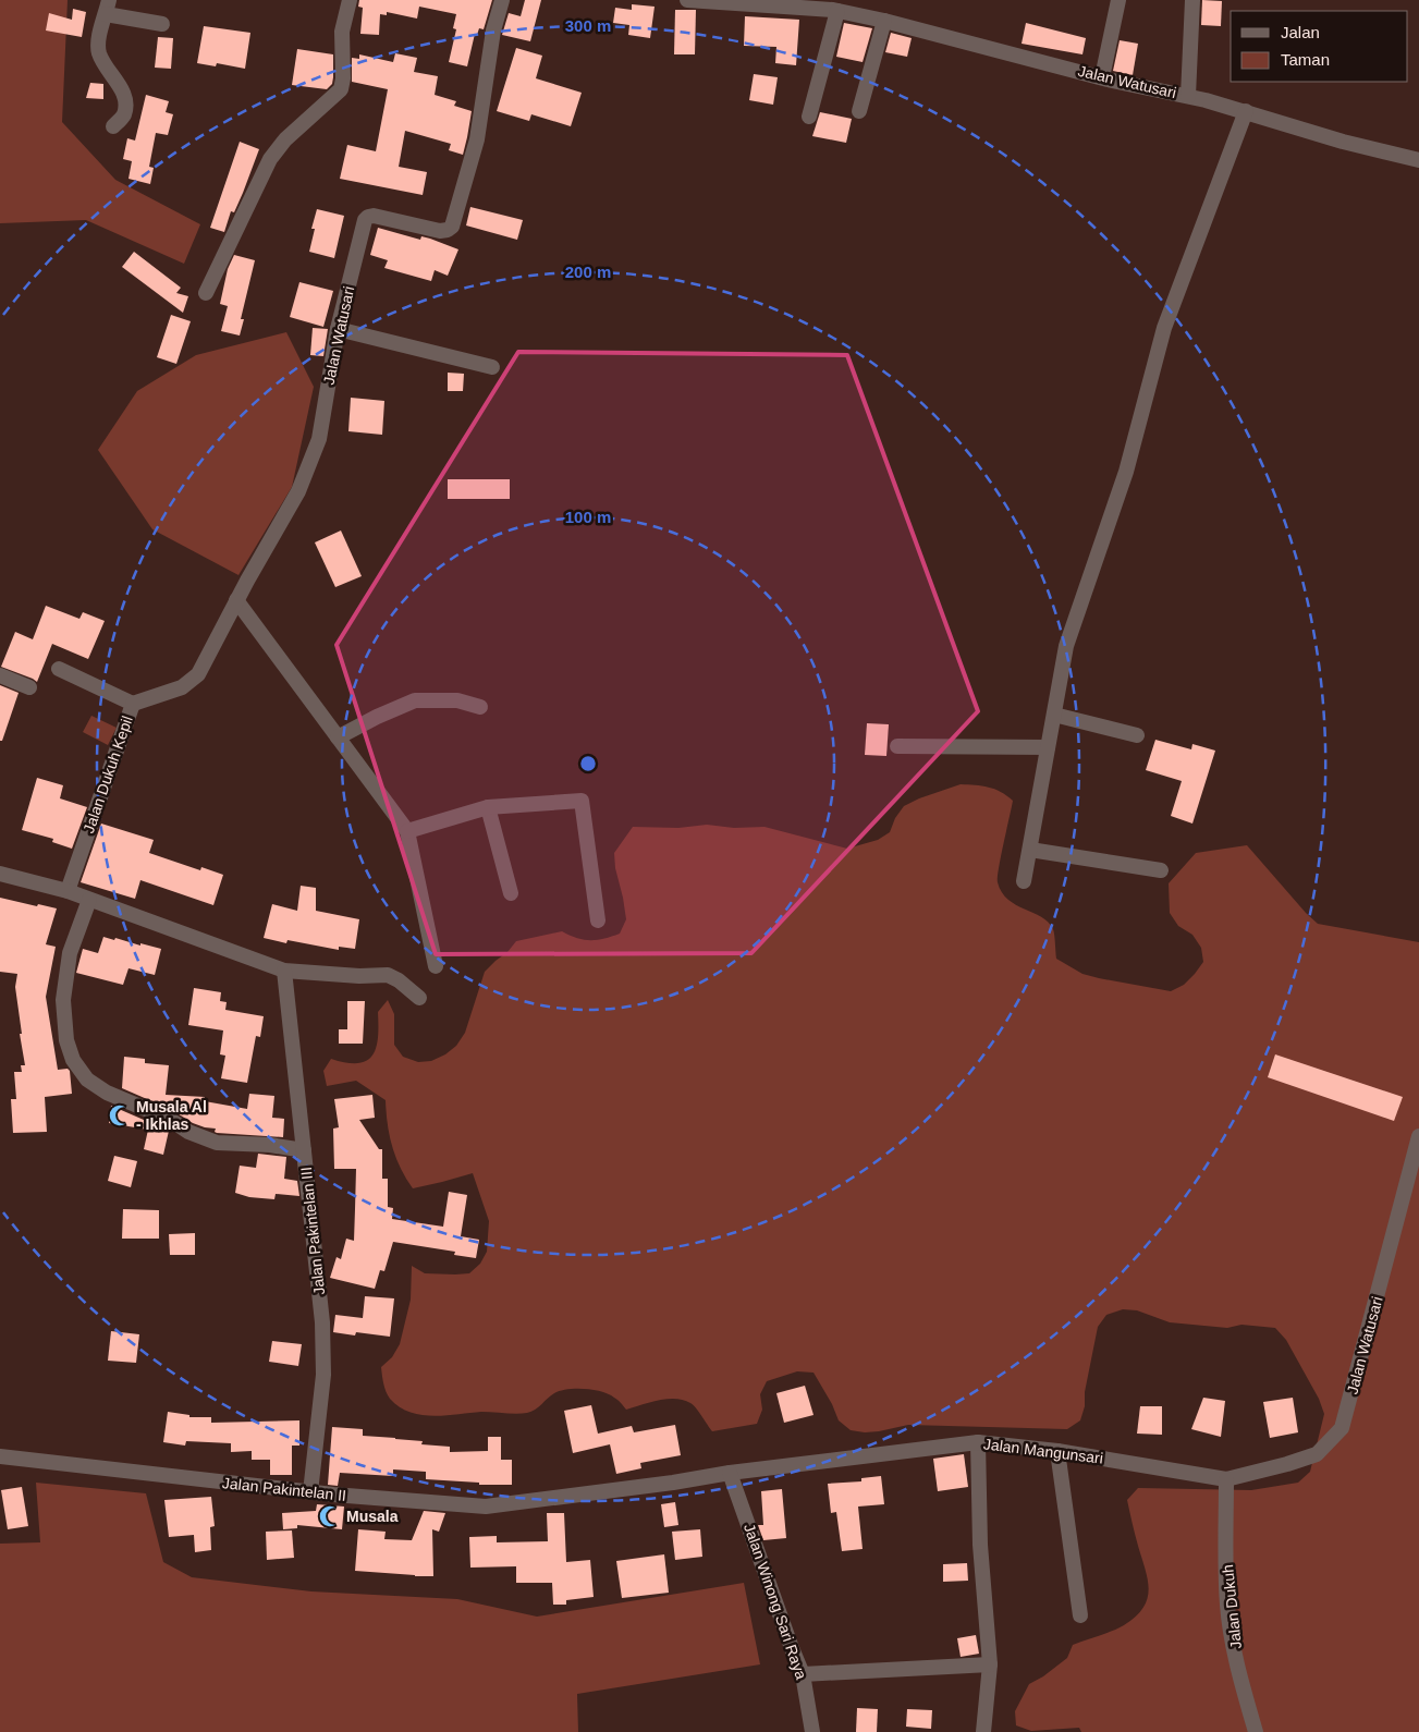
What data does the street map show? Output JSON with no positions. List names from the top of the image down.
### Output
{
  "streets": {
    "street": [
      "Jalan Watusari",
      "Jalan Dukuh Kepil",
      "Jalan Pakintelan III",
      "Jalan Mangunsari",
      "Jalan Pakintelan II",
      "Jalan Winong Sari Raya",
      "Jalan Dukuh"
    ]
  },
  "crossings": [
    ["Jalan Watusari", "Jalan Dukuh Kepil"],
    ["Jalan Watusari", "Jalan Mangunsari"],
    ["Jalan Watusari", "Jalan Dukuh"],
    ["Jalan Pakintelan III", "Jalan Pakintelan II"],
    ["Jalan Mangunsari", "Jalan Pakintelan II"],
    ["Jalan Mangunsari", "Jalan Winong Sari Raya"],
    ["Jalan Mangunsari", "Jalan Dukuh"],
    ["Jalan Pakintelan II", "Jalan Winong Sari Raya"]
  ],
  "places": {
    "mosque": ["Musala Al - Ikhlas", "Musala"]
  },
  "legend": ["Jalan", "Taman"],
  "rings": ["300 m", "200 m", "100 m"]
}
